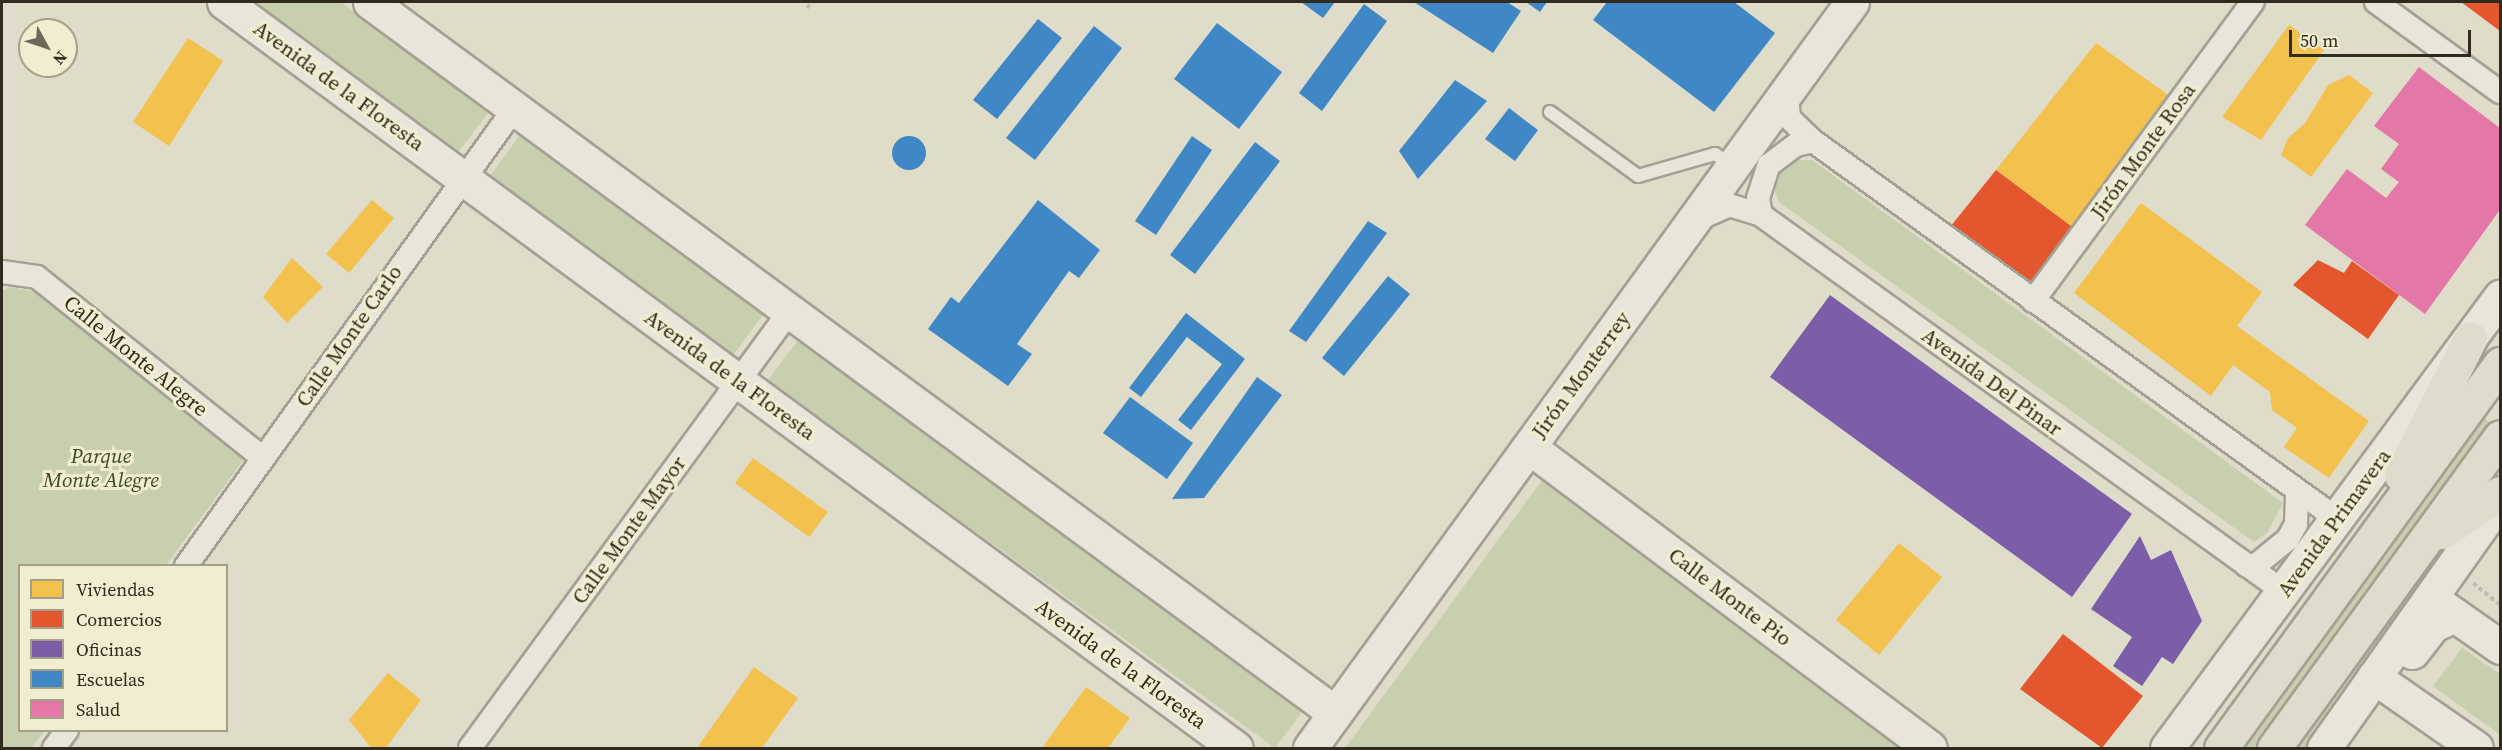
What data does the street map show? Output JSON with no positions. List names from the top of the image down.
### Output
{
  "streets": {
    "main road": ["Avenida Primavera"],
    "street": [
      "Avenida de la Floresta",
      "Jirón Monte Rosa",
      "Calle Monte Carlo",
      "Calle Monte Alegre",
      "Jirón Monterrey",
      "Avenida Del Pinar",
      "Calle Monte Mayor",
      "Calle Monte Pio"
    ]
  },
  "crossings": [
    ["Avenida de la Floresta", "Calle Monte Carlo"],
    ["Avenida de la Floresta", "Calle Monte Mayor"],
    ["Calle Monte Carlo", "Calle Monte Alegre"],
    ["Jirón Monterrey", "Avenida Del Pinar"],
    ["Jirón Monterrey", "Calle Monte Pio"],
    ["Avenida Del Pinar", "Avenida Primavera"]
  ],
  "parks": ["Parque Monte Alegre"],
  "legend": [
    "Viviendas",
    "Comercios",
    "Oficinas",
    "Escuelas",
    "Salud"
  ],
  "scale_bar": "50 m",
  "north": "bottom right"
}
